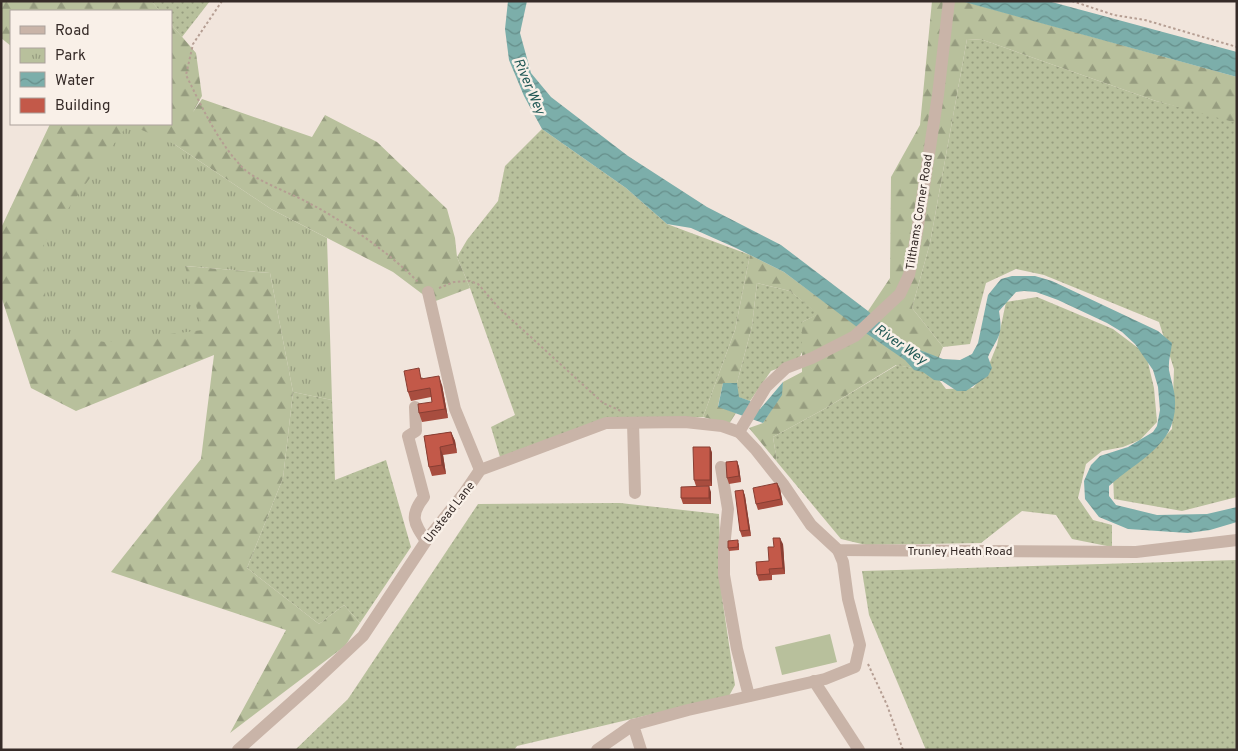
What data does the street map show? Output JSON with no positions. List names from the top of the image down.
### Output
{
  "streets": {
    "street": ["Tilthams Corner Road", "Unstead Lane", "Trunley Heath Road"]
  },
  "crossings": [
    ["Tilthams Corner Road", "Unstead Lane"]
  ],
  "water": ["River Wey"],
  "legend": [
    "Road",
    "Park",
    "Water",
    "Building"
  ]
}
